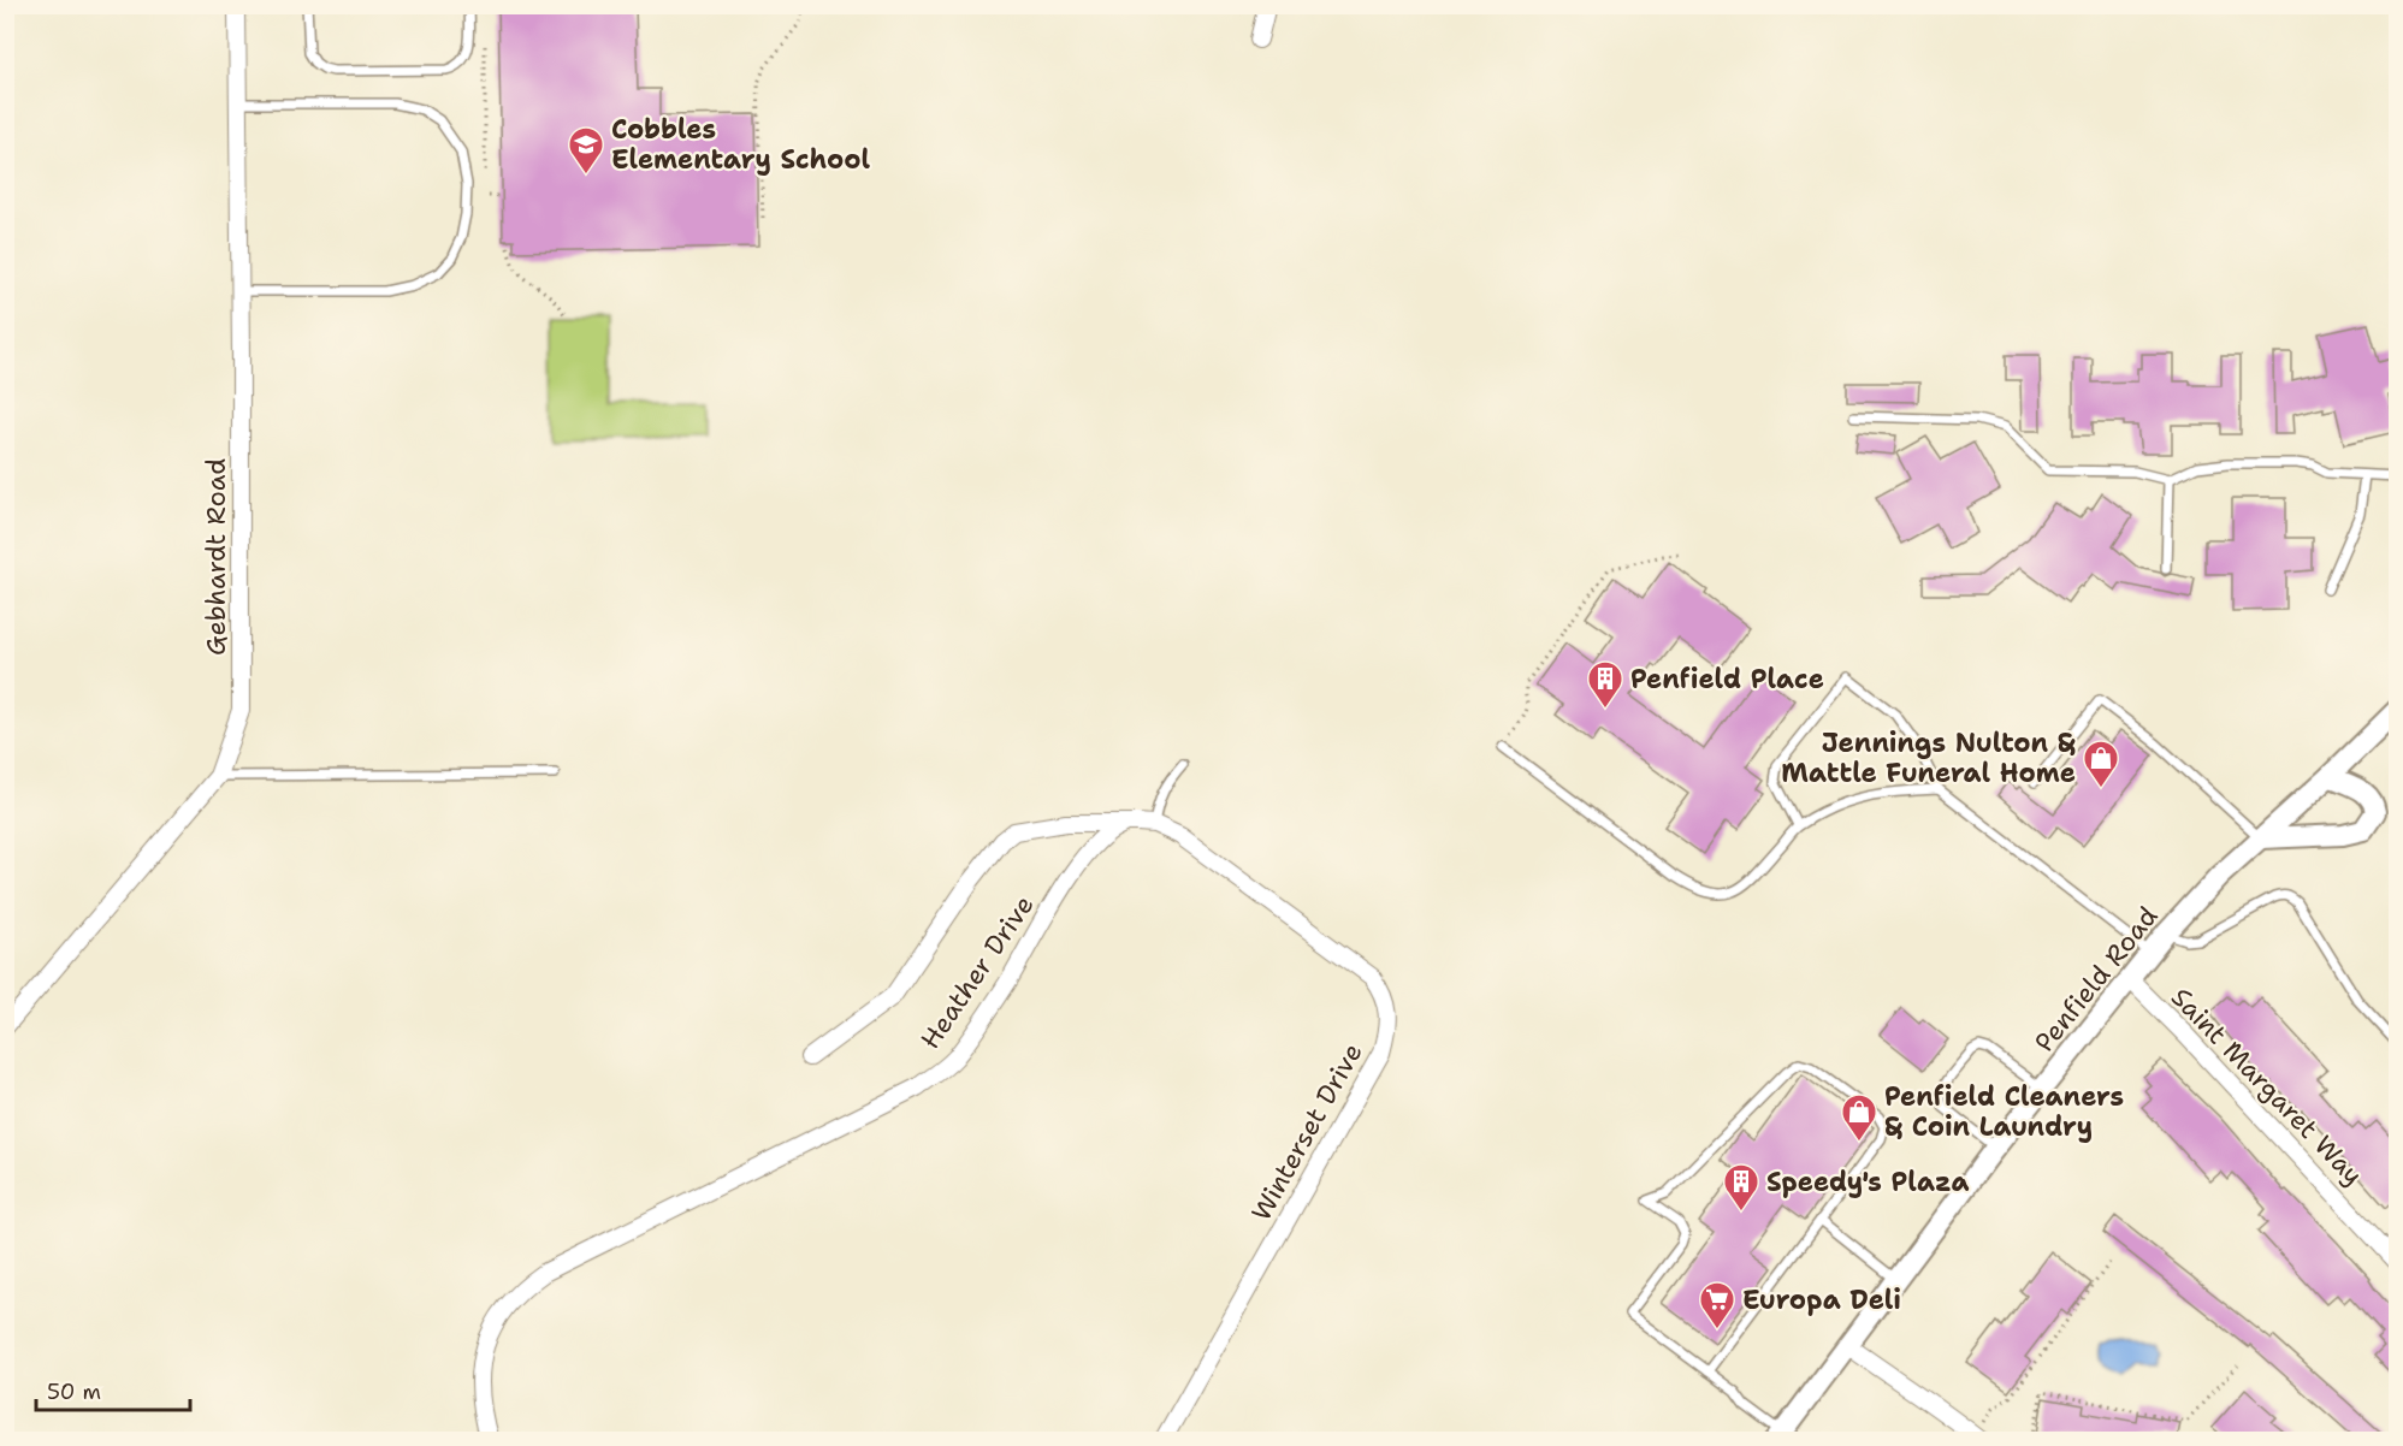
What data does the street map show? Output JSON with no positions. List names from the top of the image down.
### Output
{
  "streets": {
    "street": [
      "Gebhardt Road",
      "Heather Drive",
      "Penfield Road",
      "Saint Margaret Way",
      "Winterset Drive"
    ]
  },
  "crossings": [
    ["Heather Drive", "Winterset Drive"],
    ["Penfield Road", "Saint Margaret Way"]
  ],
  "places": {
    "school or university": ["Cobbles Elementary School"],
    "building": ["Penfield Place", "Speedy's Plaza"],
    "shop": ["Jennings Nulton & Mattle Funeral Home", "Penfield Cleaners & Coin Laundry"],
    "supermarket": ["Europa Deli"]
  },
  "scale_bar": "50 m"
}
